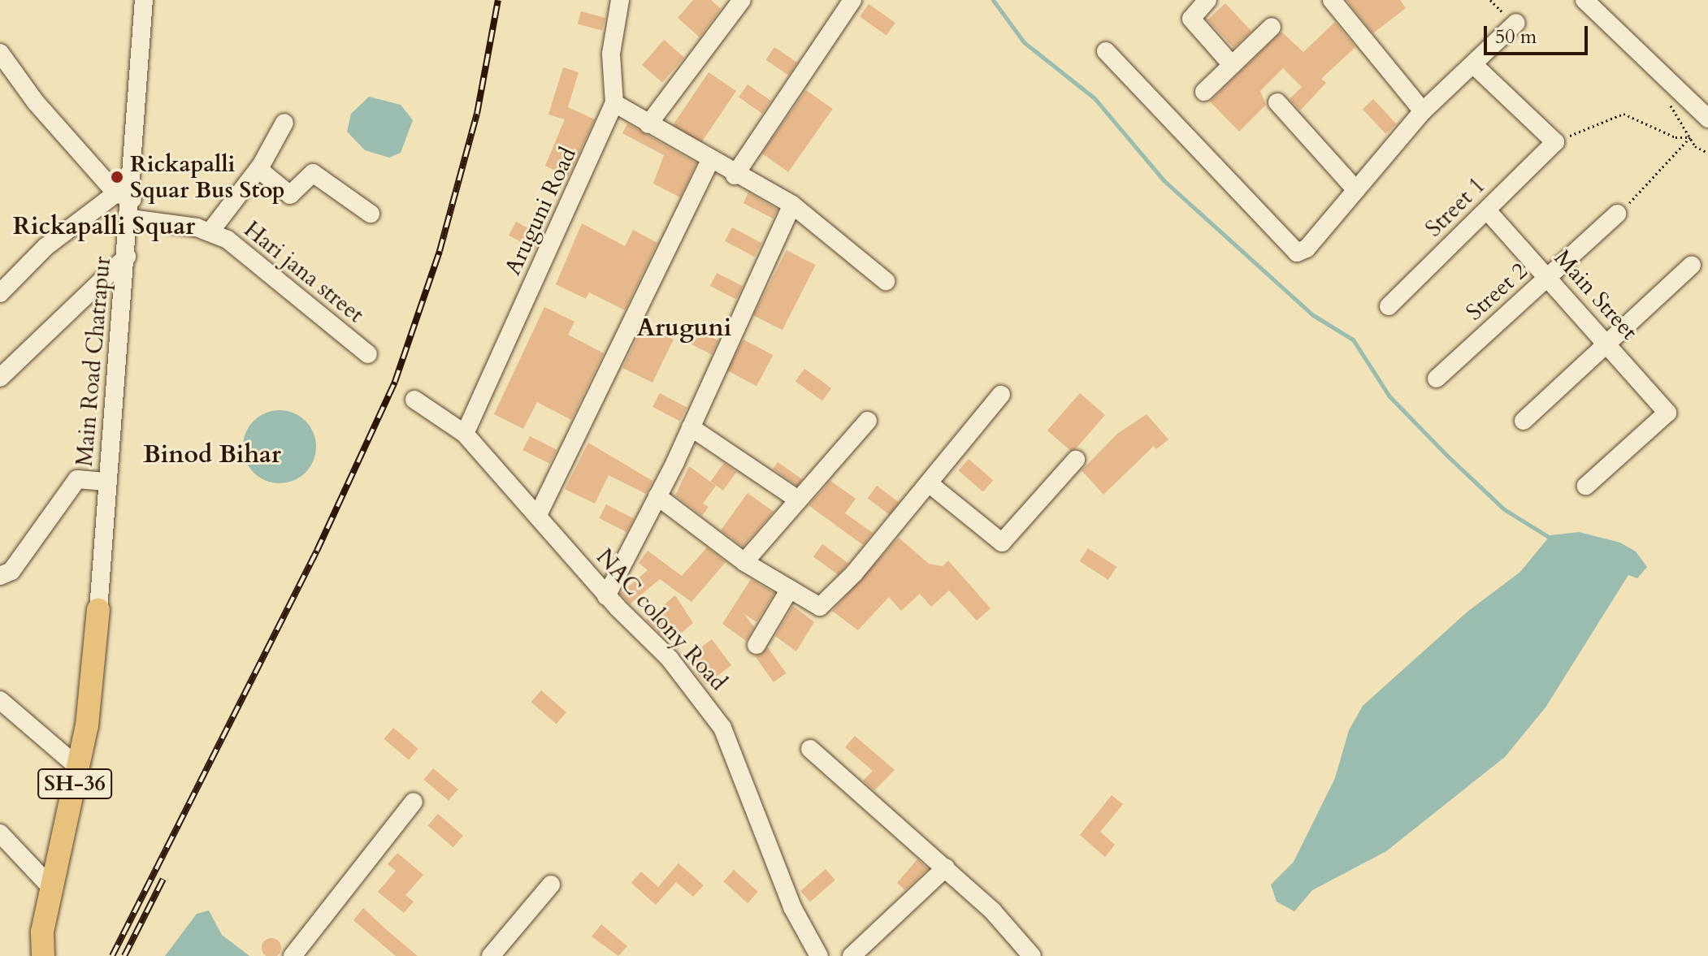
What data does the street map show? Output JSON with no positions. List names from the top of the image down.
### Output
{
  "streets": {
    "main road": ["SH-36"],
    "street": [
      "Street 1",
      "Aruguni Road",
      "Hari jana street",
      "Street 2",
      "Main Street",
      "Main Road Chatrapur",
      "NAC colony Road"
    ]
  },
  "crossings": [
    ["Street 1", "Main Street"],
    ["Aruguni Road", "NAC colony Road"],
    ["Hari jana street", "Main Road Chatrapur"],
    ["Street 2", "Main Street"],
    ["Main Road Chatrapur", "SH-36"]
  ],
  "districts": ["Rickapalli Squar", "Aruguni", "Binod Bihar"],
  "places": ["Rickapalli Squar Bus Stop"],
  "scale_bar": "50 m"
}
